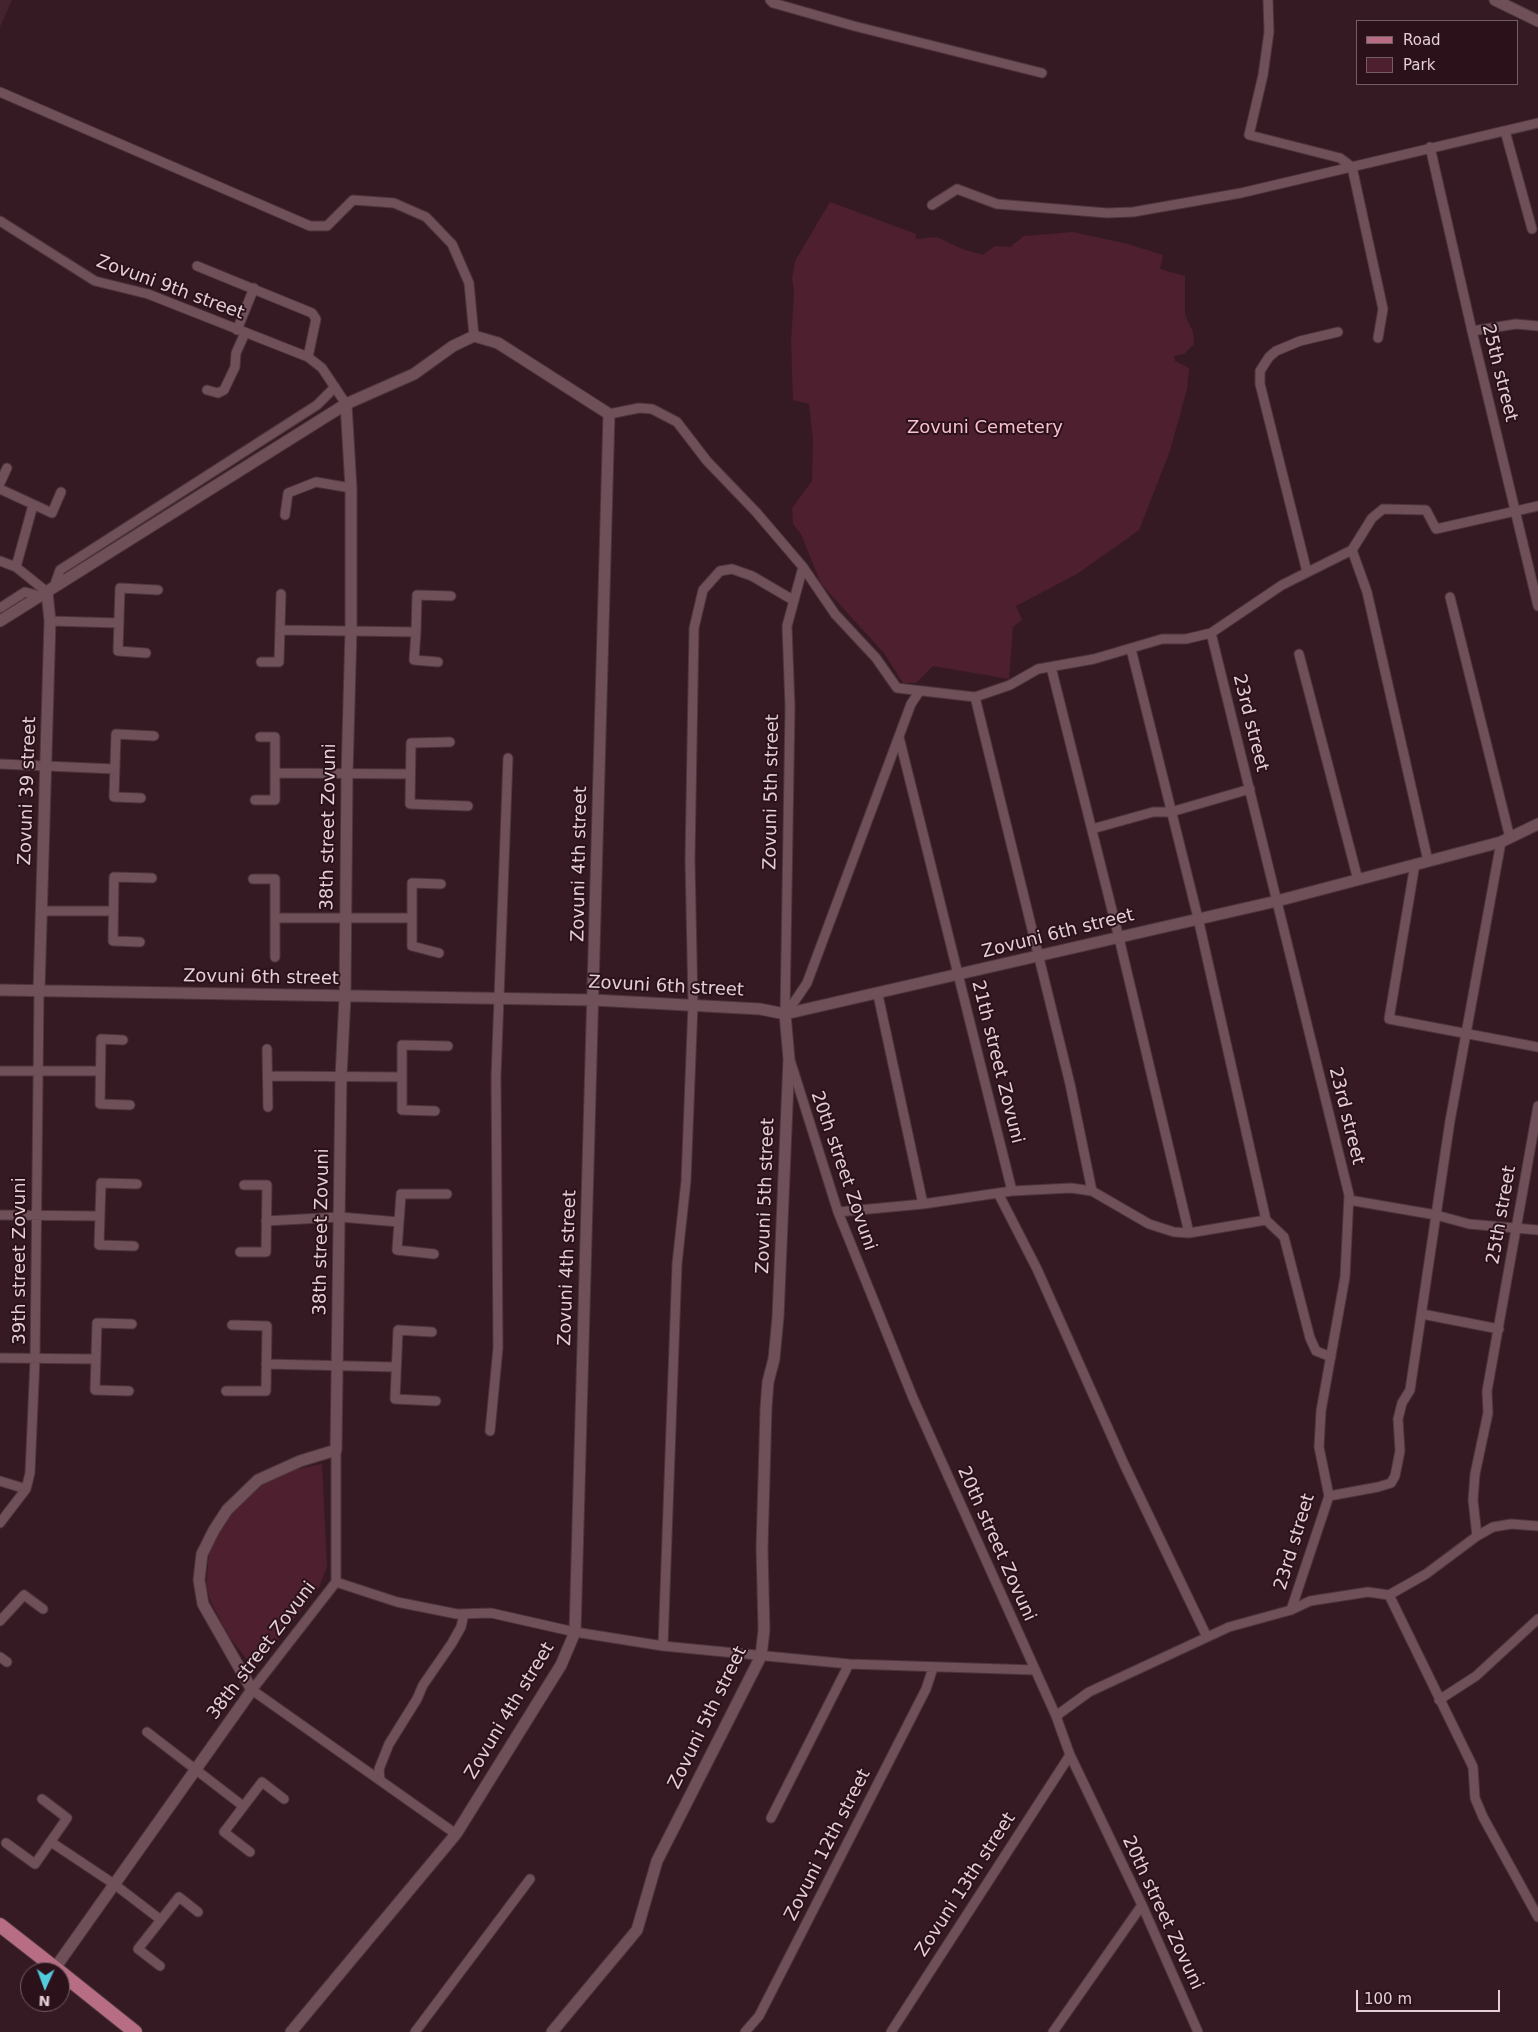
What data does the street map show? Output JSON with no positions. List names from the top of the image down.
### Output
{
  "streets": {
    "street": [
      "Zovuni 9th street",
      "25th street",
      "23rd street",
      "Zovuni 39 street",
      "Zovuni 5th street",
      "38th street Zovuni",
      "Zovuni 4th street",
      "Zovuni 6th street",
      "21th street Zovuni",
      "20th street Zovuni",
      "39th street Zovuni",
      "Zovuni 12th street",
      "Zovuni 13th street"
    ]
  },
  "crossings": [
    ["Zovuni 9th street", "38th street Zovuni"],
    ["23rd street", "Zovuni 6th street"],
    ["Zovuni 39 street", "Zovuni 6th street"],
    ["Zovuni 39 street", "39th street Zovuni"],
    ["Zovuni 5th street", "Zovuni 6th street"],
    ["Zovuni 5th street", "20th street Zovuni"],
    ["38th street Zovuni", "Zovuni 6th street"],
    ["Zovuni 4th street", "Zovuni 6th street"],
    ["Zovuni 6th street", "21th street Zovuni"],
    ["Zovuni 6th street", "39th street Zovuni"],
    ["20th street Zovuni", "Zovuni 13th street"]
  ],
  "parks": ["Zovuni Cemetery"],
  "legend": ["Road", "Park"],
  "scale_bar": "100 m",
  "north": "bottom"
}
